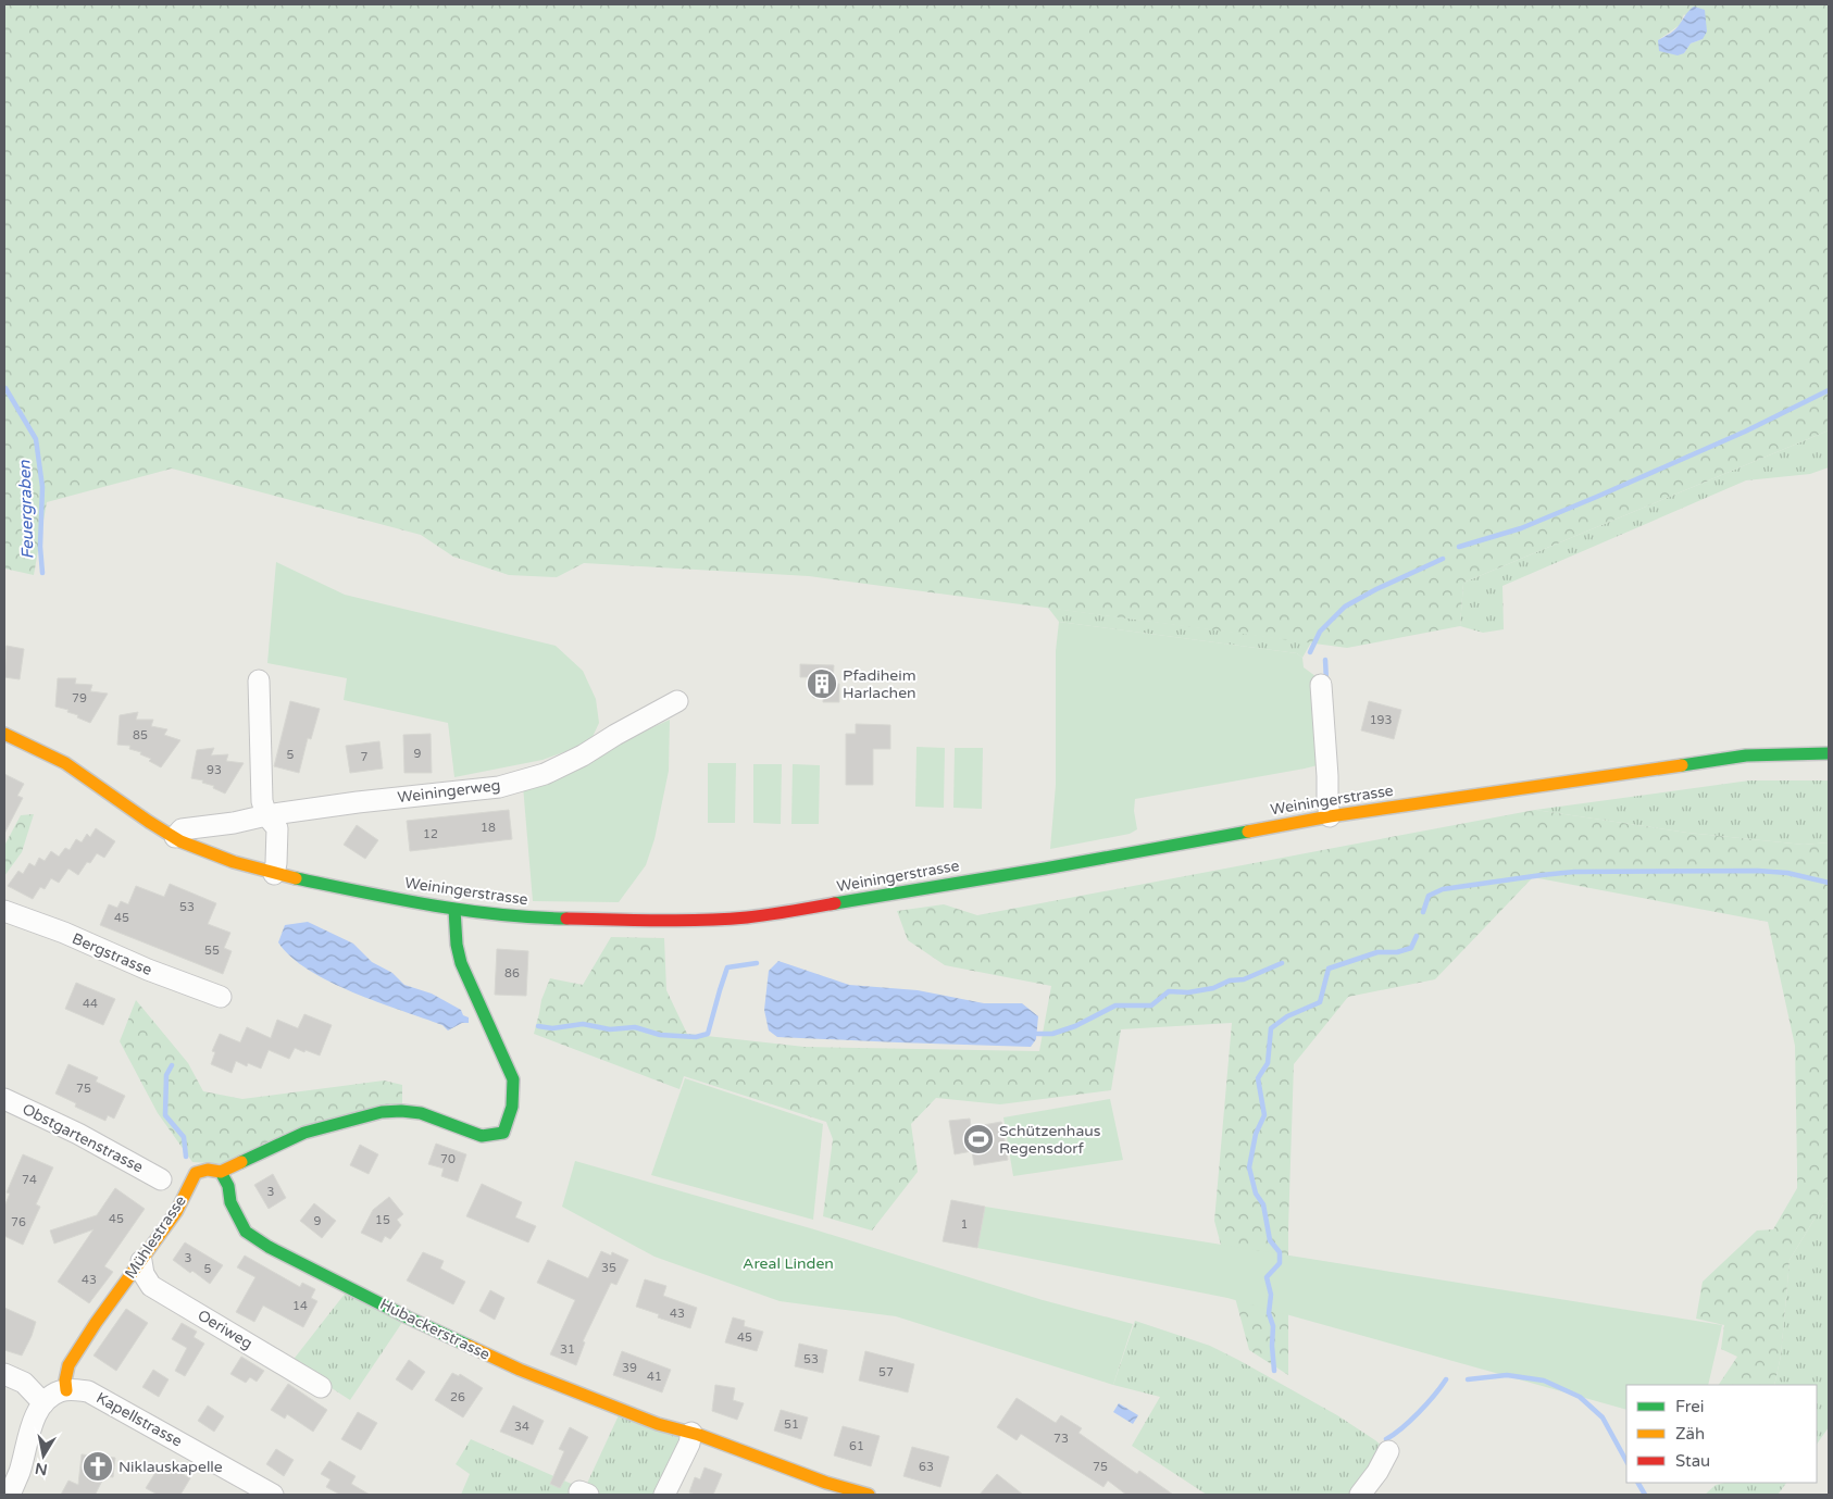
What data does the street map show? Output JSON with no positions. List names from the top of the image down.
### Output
{
  "streets": {
    "street": [
      "Weiningerweg",
      "Weiningerstrasse",
      "Bergstrasse",
      "Obstgartenstrasse",
      "Mühlestrasse",
      "Oeriweg",
      "Hubackerstrasse",
      "Kapellstrasse"
    ]
  },
  "crossings": [
    ["Weiningerweg", "Weiningerstrasse"],
    ["Weiningerstrasse", "Mühlestrasse"],
    ["Mühlestrasse", "Oeriweg"],
    ["Mühlestrasse", "Hubackerstrasse"],
    ["Mühlestrasse", "Kapellstrasse"]
  ],
  "water": ["Feuergraben"],
  "parks": ["Areal Linden"],
  "places": {
    "building": ["Pfadiheim Harlachen"],
    "sports": ["Schützenhaus Regensdorf"],
    "church": ["Niklauskapelle"]
  },
  "house_numbers": [
    "79",
    "193",
    "85",
    "9",
    "5",
    "7",
    "93",
    "18",
    "12",
    "53",
    "45",
    "55",
    "86",
    "44",
    "75",
    "70",
    "74",
    "3",
    "45",
    "15",
    "9",
    "76",
    "1",
    "3",
    "35",
    "5",
    "43",
    "14",
    "43",
    "45",
    "31",
    "53",
    "39",
    "57",
    "41",
    "26",
    "51",
    "34",
    "73",
    "61",
    "63",
    "75"
  ],
  "legend": ["Frei", "Zäh", "Stau"],
  "north": "bottom"
}
